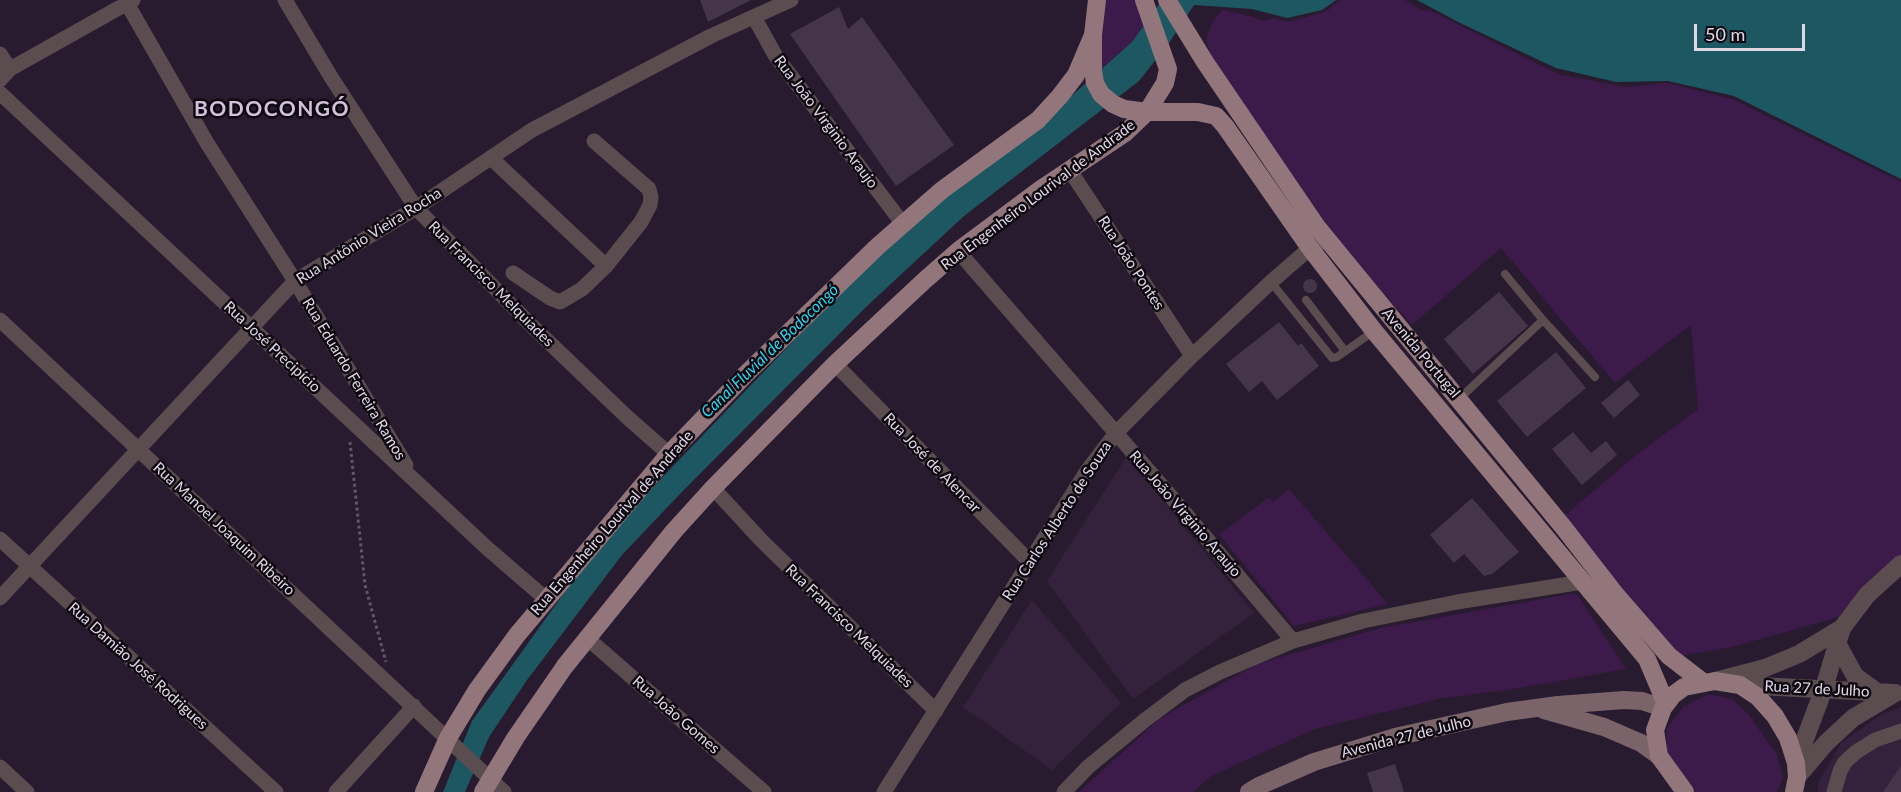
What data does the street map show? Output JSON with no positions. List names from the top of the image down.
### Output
{
  "streets": {
    "main road": ["Rua Engenheiro Lourival de Andrade", "Avenida Portugal", "Avenida 27 de Julho"],
    "street": [
      "Rua João Virginio Araujo",
      "Rua Antônio Vieira Rocha",
      "Rua João Pontes",
      "Rua Francisco Melquiades",
      "Rua José Precipício",
      "Rua Eduardo Ferreira Ramos",
      "Rua José de Alencar",
      "Rua Carlos Alberto de Souza",
      "Rua Manoel Joaquim Ribeiro",
      "Rua Damião José Rodrigues",
      "Rua 27 de Julho",
      "Rua João Gomes"
    ]
  },
  "crossings": [
    ["Rua João Virginio Araujo", "Rua Engenheiro Lourival de Andrade"],
    ["Rua João Virginio Araujo", "Rua Antônio Vieira Rocha"],
    ["Rua João Virginio Araujo", "Rua Carlos Alberto de Souza"],
    ["Rua Engenheiro Lourival de Andrade", "Rua João Pontes"],
    ["Rua Engenheiro Lourival de Andrade", "Rua Francisco Melquiades"],
    ["Rua Engenheiro Lourival de Andrade", "Rua José Precipício"],
    ["Rua Engenheiro Lourival de Andrade", "Avenida Portugal"],
    ["Rua Engenheiro Lourival de Andrade", "Rua José de Alencar"],
    ["Rua Engenheiro Lourival de Andrade", "Rua Manoel Joaquim Ribeiro"],
    ["Rua Engenheiro Lourival de Andrade", "Rua João Gomes"],
    ["Rua Antônio Vieira Rocha", "Rua Francisco Melquiades"],
    ["Rua Antônio Vieira Rocha", "Rua José Precipício"],
    ["Rua Antônio Vieira Rocha", "Rua Eduardo Ferreira Ramos"],
    ["Rua Antônio Vieira Rocha", "Rua Manoel Joaquim Ribeiro"],
    ["Rua Antônio Vieira Rocha", "Rua Damião José Rodrigues"],
    ["Rua João Pontes", "Rua Carlos Alberto de Souza"],
    ["Rua Francisco Melquiades", "Rua Carlos Alberto de Souza"],
    ["Rua José Precipício", "Rua Eduardo Ferreira Ramos"],
    ["Avenida Portugal", "Rua Carlos Alberto de Souza"],
    ["Avenida Portugal", "Avenida 27 de Julho"],
    ["Rua José de Alencar", "Rua Carlos Alberto de Souza"]
  ],
  "districts": ["BODOCONGÓ"],
  "water": ["Canal Fluvial de Bodocongó"],
  "scale_bar": "50 m"
}
